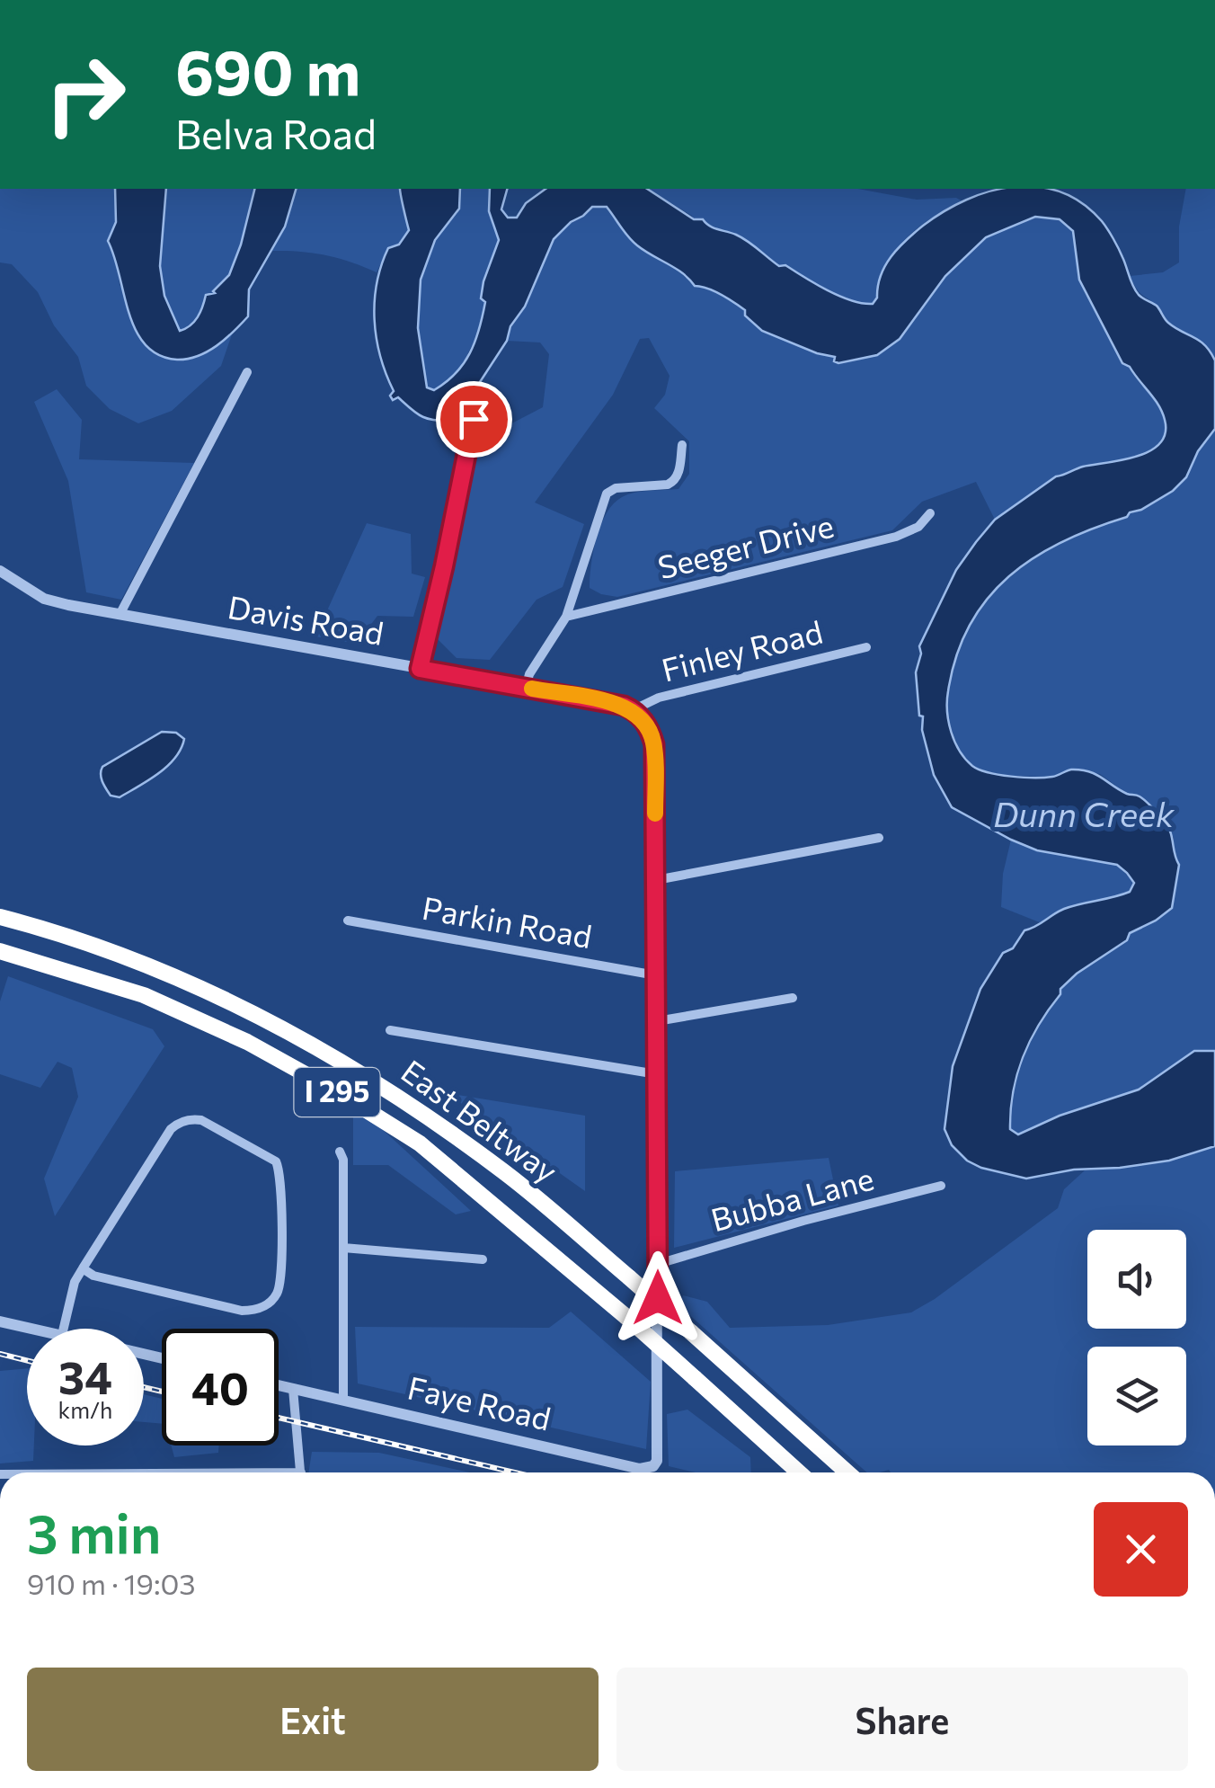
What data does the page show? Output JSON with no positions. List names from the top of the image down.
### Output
{
  "streets": {
    "highway": ["I 295", "East Beltway"],
    "street": [
      "Seeger Drive",
      "Davis Road",
      "Finley Road",
      "Parkin Road",
      "Bubba Lane",
      "Faye Road"
    ]
  },
  "crossings": [
    ["Davis Road", "Finley Road"],
    ["Bubba Lane", "Faye Road"]
  ],
  "water": ["Dunn Creek"],
  "page": {
    "turn": ["690 m", "Belva Road"],
    "speed": "34 km/h",
    "limit": "40",
    "heading": ["3 min", "910 m · 19:03"],
    "buttons": ["Exit", "Share"]
  }
}
